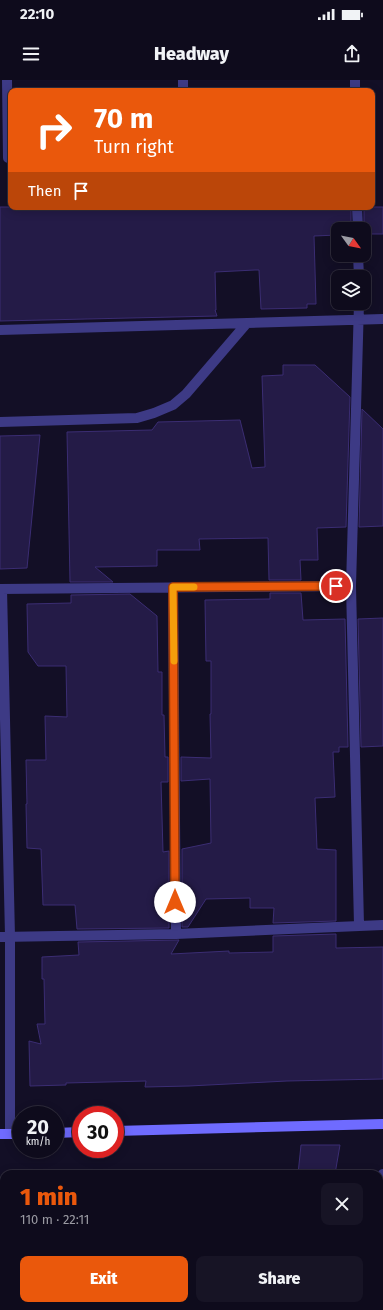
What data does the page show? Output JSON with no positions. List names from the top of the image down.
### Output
{
  "north": "bottom right",
  "page": {
    "status": "22:10",
    "header": "Headway",
    "turn": ["70 m", "Turn right"],
    "then": "Then",
    "speed": "20 km/h",
    "limit": "30",
    "heading": ["1 min", "110 m · 22:11"],
    "buttons": ["Exit", "Share"]
  }
}
